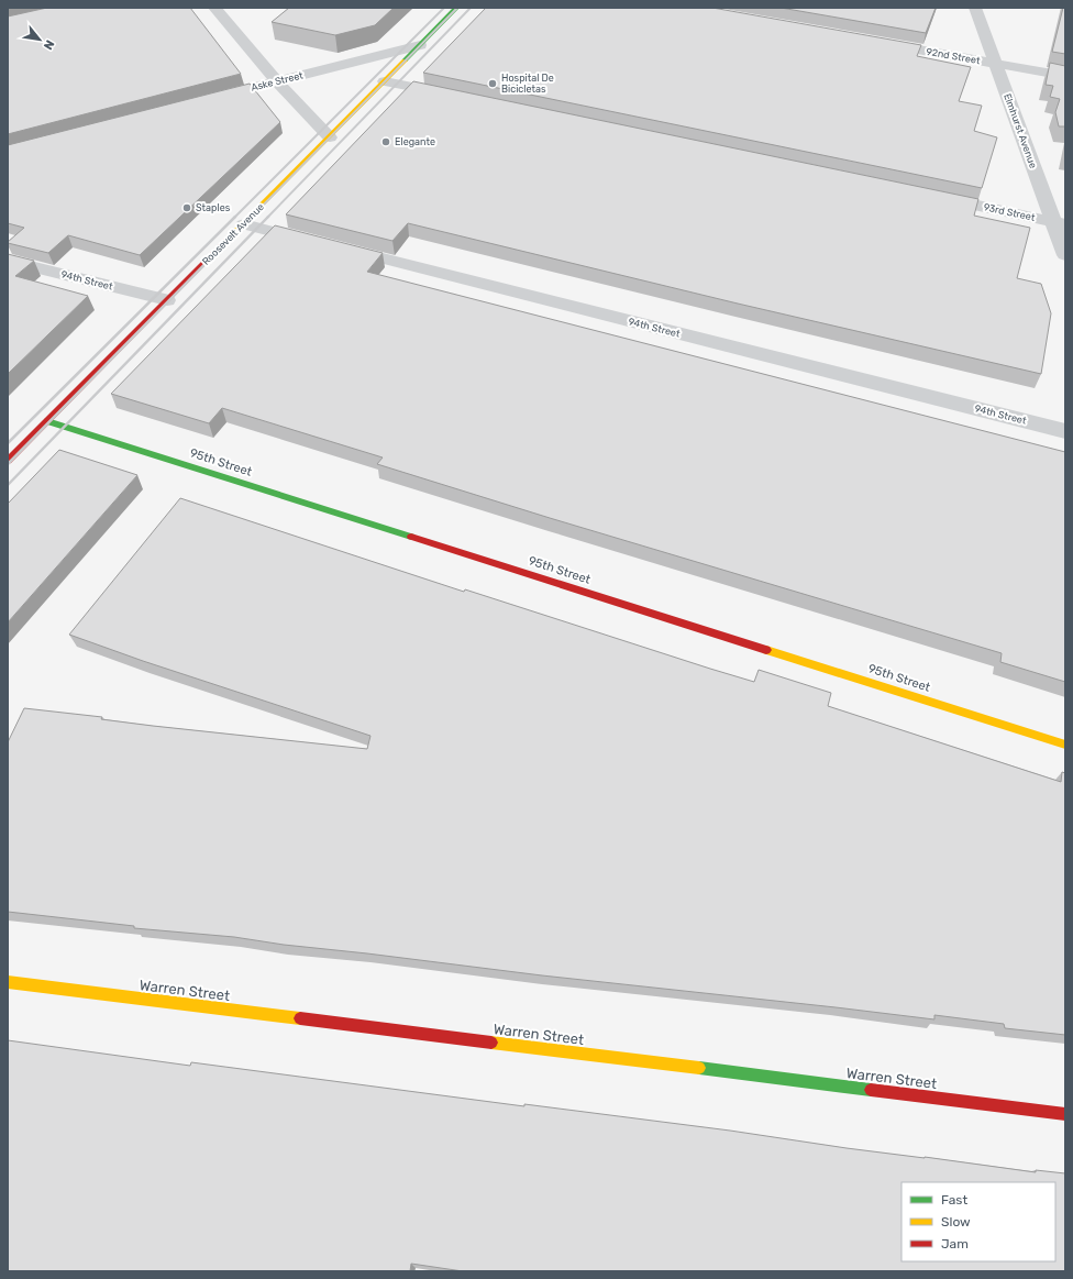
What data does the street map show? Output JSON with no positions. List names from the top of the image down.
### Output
{
  "streets": {
    "street": [
      "92nd Street",
      "Aske Street",
      "Elmhurst Avenue",
      "93rd Street",
      "Roosevelt Avenue",
      "94th Street",
      "95th Street",
      "Warren Street"
    ]
  },
  "crossings": [
    ["92nd Street", "Elmhurst Avenue"],
    ["Aske Street", "Roosevelt Avenue"],
    ["Elmhurst Avenue", "93rd Street"],
    ["Roosevelt Avenue", "94th Street"],
    ["Roosevelt Avenue", "95th Street"]
  ],
  "places": ["Hospital De Bicicletas", "Elegante", "Staples"],
  "legend": ["Fast", "Slow", "Jam"],
  "north": "bottom right"
}
